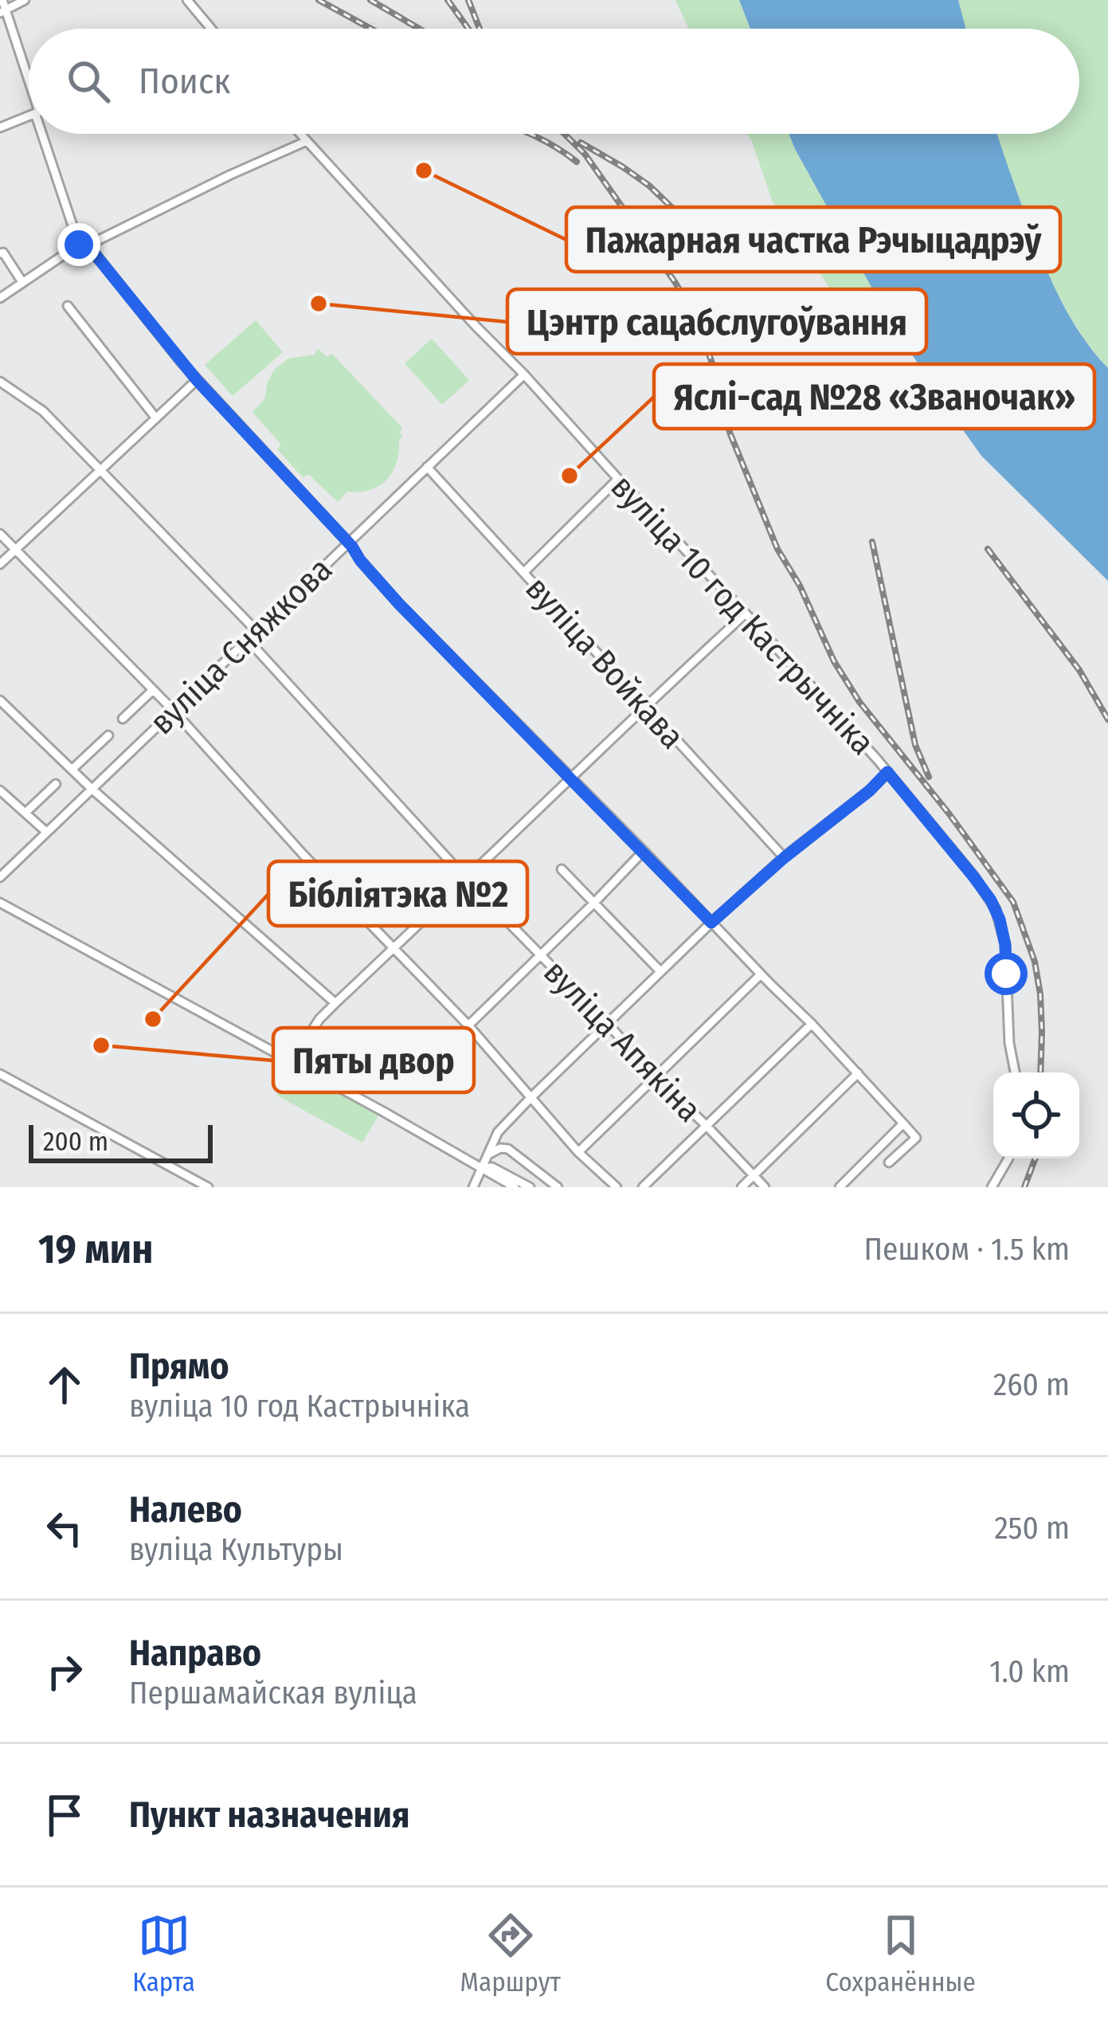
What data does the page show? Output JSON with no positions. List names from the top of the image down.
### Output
{
  "streets": {
    "street": [
      "вуліца 10 год Кастрычніка",
      "вуліца Сняжкова",
      "вуліца Войкава",
      "вуліца Апякіна"
    ]
  },
  "crossings": [
    ["вуліца 10 год Кастрычніка", "вуліца Сняжкова"],
    ["вуліца Сняжкова", "вуліца Войкава"],
    ["вуліца Сняжкова", "вуліца Апякіна"]
  ],
  "places": [
    "Пажарная частка Рэчыцадрэў",
    "Цэнтр сацабслугоўвання",
    "Яслі-сад №28 «Званочак»",
    "Бібліятэка №2",
    "Пяты двор"
  ],
  "scale_bar": "200 m",
  "page": {
    "search": "Поиск",
    "scale": "200 m",
    "heading": ["19 мин", "Пешком · 1.5 km"],
    "list": [
      ["Прямо", "вуліца 10 год Кастрычніка", "260 m"],
      ["Налево", "вуліца Культуры", "250 m"],
      ["Направо", "Першамайская вуліца", "1.0 km"],
      "Пункт назначения"
    ],
    "nav": ["Карта", "Маршрут", "Сохранённые"]
  }
}
